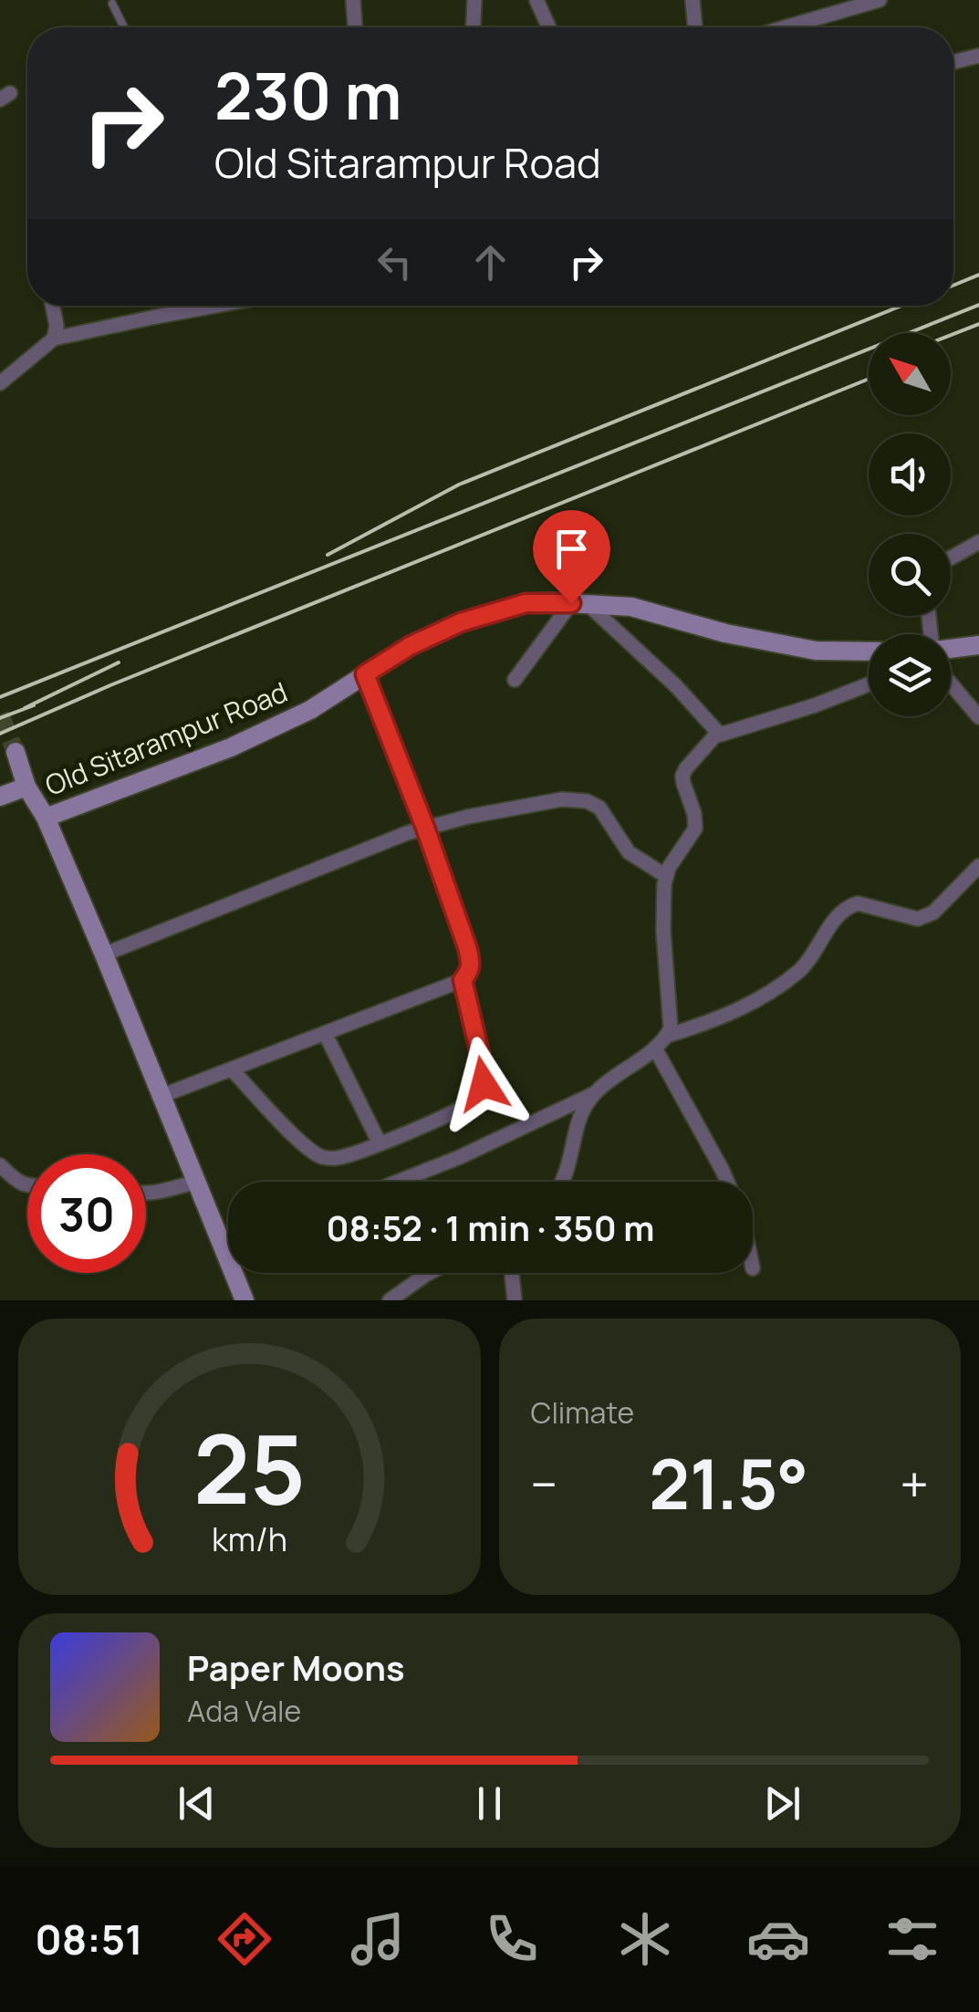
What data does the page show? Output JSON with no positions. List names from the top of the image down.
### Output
{
  "streets": {
    "street": ["Old Sitarampur Road"]
  },
  "north": "top left",
  "page": {
    "turn": ["230 m", "Old Sitarampur Road"],
    "limit": "30",
    "trip": "08:52 · 1 min · 350 m",
    "tile": "Climate",
    "heat": ["−", "21.5°", "+"],
    "song": ["Paper Moons", "Ada Vale"],
    "tabs": "08:51",
    "gauge": ["25", "km/h"]
  }
}
